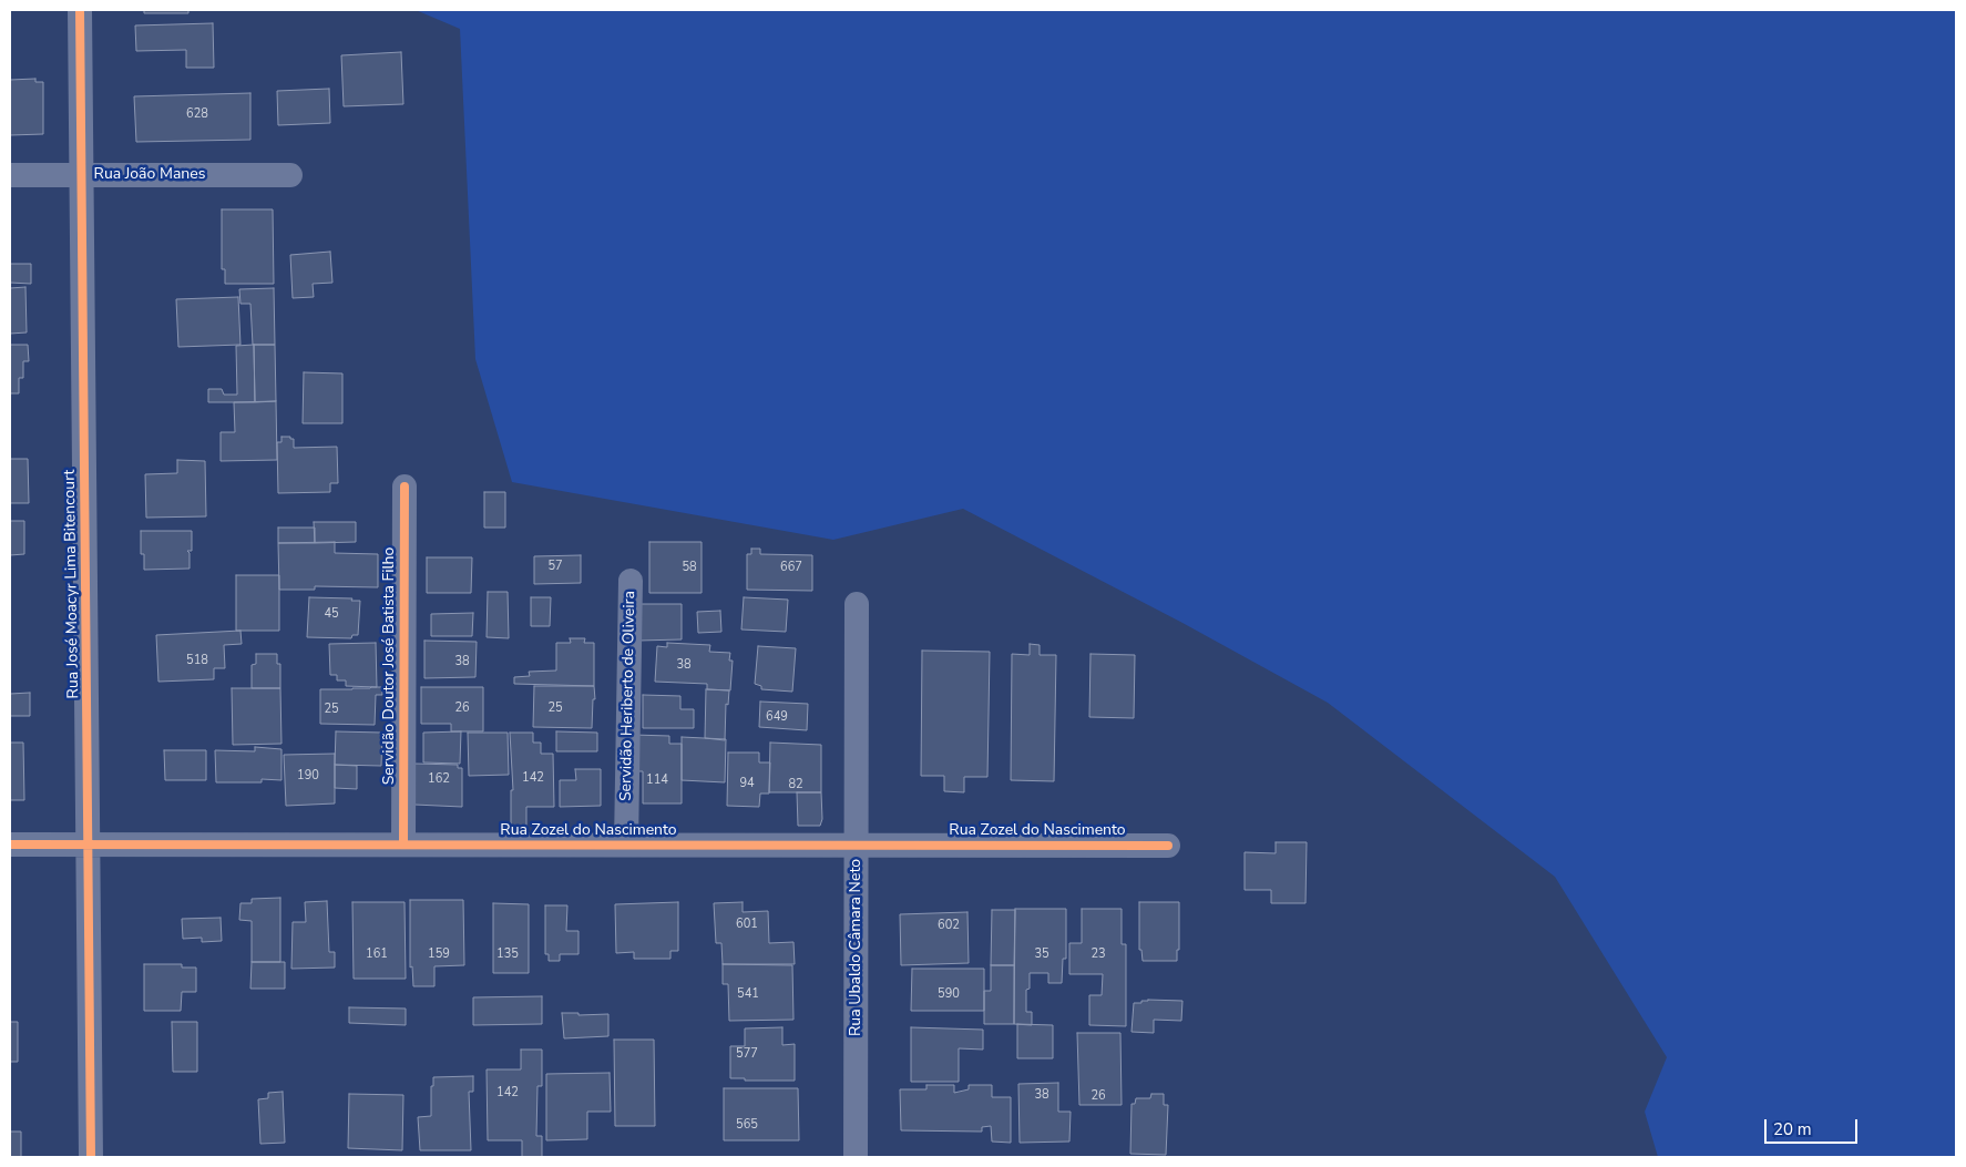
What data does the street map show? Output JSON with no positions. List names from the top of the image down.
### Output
{
  "streets": {
    "street": [
      "Rua João Manes",
      "Rua José Moacyr Lima Bitencourt",
      "Servidão Doutor José Batista Filho",
      "Servidão Heriberto de Oliveira",
      "Rua Zozel do Nascimento",
      "Rua Ubaldo Câmara Neto"
    ]
  },
  "crossings": [
    ["Rua João Manes", "Rua José Moacyr Lima Bitencourt"],
    ["Rua José Moacyr Lima Bitencourt", "Rua Zozel do Nascimento"],
    ["Servidão Doutor José Batista Filho", "Rua Zozel do Nascimento"],
    ["Servidão Heriberto de Oliveira", "Rua Zozel do Nascimento"],
    ["Rua Zozel do Nascimento", "Rua Ubaldo Câmara Neto"]
  ],
  "house_numbers": [
    "628",
    "57",
    "58",
    "667",
    "45",
    "518",
    "38",
    "38",
    "26",
    "25",
    "25",
    "649",
    "190",
    "142",
    "162",
    "114",
    "94",
    "82",
    "601",
    "602",
    "161",
    "159",
    "135",
    "35",
    "23",
    "541",
    "590",
    "577",
    "142",
    "38",
    "26",
    "565"
  ],
  "scale_bar": "20 m"
}
